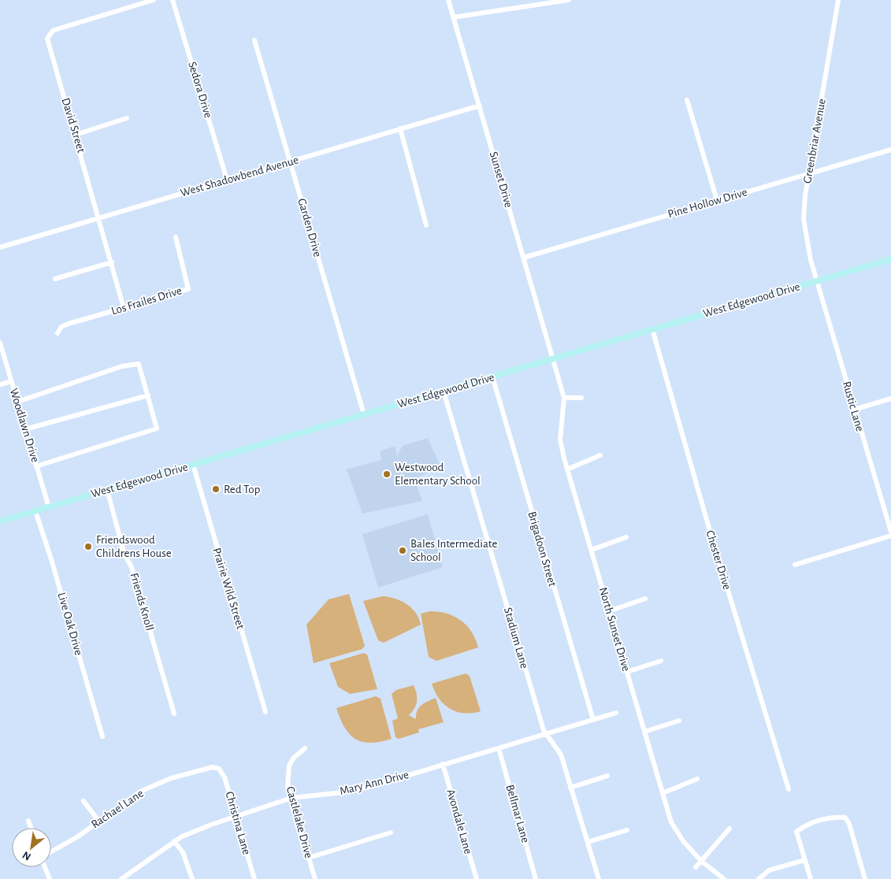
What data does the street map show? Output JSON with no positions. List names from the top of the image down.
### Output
{
  "streets": {
    "main road": ["West Edgewood Drive"],
    "street": [
      "Sedora Drive",
      "David Street",
      "Greenbriar Avenue",
      "West Shadowbend Avenue",
      "Sunset Drive",
      "Pine Hollow Drive",
      "Garden Drive",
      "Los Frailes Drive",
      "Rustic Lane",
      "Woodlawn Drive",
      "Brigadoon Street",
      "Chester Drive",
      "Prairie Wild Street",
      "Friends Knoll",
      "Live Oak Drive",
      "North Sunset Drive",
      "Stadium Lane",
      "Mary Ann Drive",
      "Rachael Lane",
      "Bellmar Lane",
      "Avondale Lane",
      "Castlelake Drive",
      "Christina Lane"
    ]
  },
  "crossings": [
    ["Sedora Drive", "West Shadowbend Avenue"],
    ["David Street", "West Shadowbend Avenue"],
    ["David Street", "Los Frailes Drive"],
    ["Greenbriar Avenue", "Pine Hollow Drive"],
    ["Greenbriar Avenue", "West Edgewood Drive"],
    ["Greenbriar Avenue", "Rustic Lane"],
    ["West Shadowbend Avenue", "Sunset Drive"],
    ["West Shadowbend Avenue", "Garden Drive"],
    ["Sunset Drive", "Pine Hollow Drive"],
    ["Sunset Drive", "West Edgewood Drive"],
    ["Sunset Drive", "North Sunset Drive"],
    ["Garden Drive", "West Edgewood Drive"],
    ["West Edgewood Drive", "Rustic Lane"],
    ["West Edgewood Drive", "Woodlawn Drive"],
    ["West Edgewood Drive", "Brigadoon Street"],
    ["West Edgewood Drive", "Chester Drive"],
    ["West Edgewood Drive", "Prairie Wild Street"],
    ["West Edgewood Drive", "Friends Knoll"],
    ["West Edgewood Drive", "Live Oak Drive"],
    ["West Edgewood Drive", "North Sunset Drive"],
    ["West Edgewood Drive", "Stadium Lane"],
    ["Brigadoon Street", "Mary Ann Drive"],
    ["Stadium Lane", "Mary Ann Drive"],
    ["Mary Ann Drive", "Bellmar Lane"],
    ["Mary Ann Drive", "Avondale Lane"],
    ["Mary Ann Drive", "Castlelake Drive"],
    ["Mary Ann Drive", "Christina Lane"],
    ["Rachael Lane", "Christina Lane"]
  ],
  "places": [
    "Westwood Elementary School",
    "Red Top",
    "Friendswood Childrens House",
    "Bales Intermediate School"
  ],
  "north": "bottom left"
}
